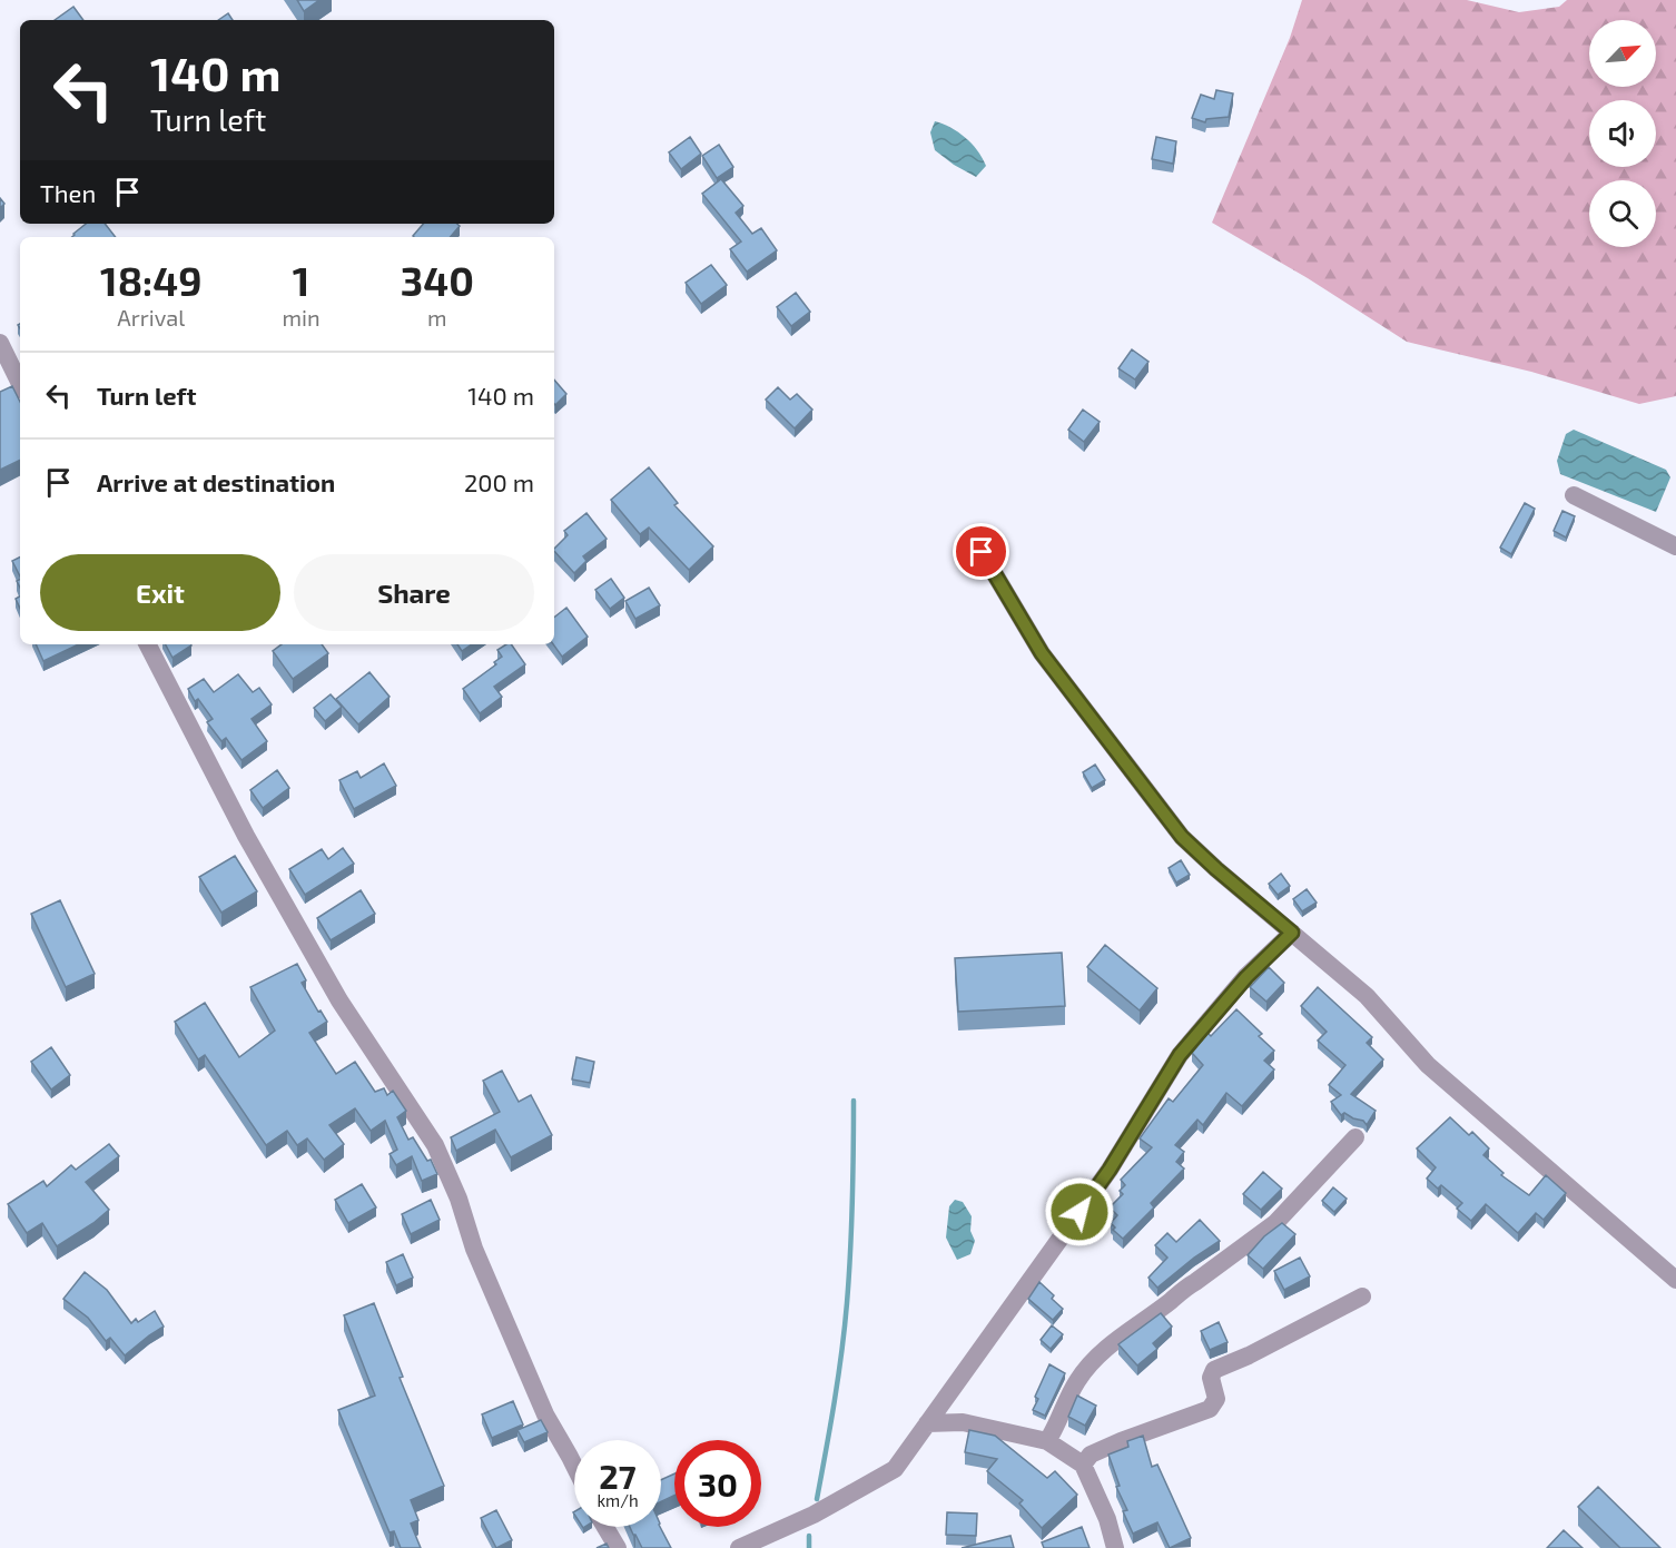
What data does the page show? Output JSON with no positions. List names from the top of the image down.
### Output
{
  "north": "top right",
  "page": {
    "turn": ["140 m", "Turn left"],
    "then": "Then",
    "eta": [
      "18:49",
      "Arrival",
      "1",
      "min",
      "340",
      "m"
    ],
    "list": [
      {
        "name": "Turn left",
        "value": "140 m"
      },
      {
        "name": "Arrive at destination",
        "value": "200 m"
      }
    ],
    "buttons": ["Exit", "Share"],
    "speed": "27 km/h",
    "limit": "30"
  }
}
